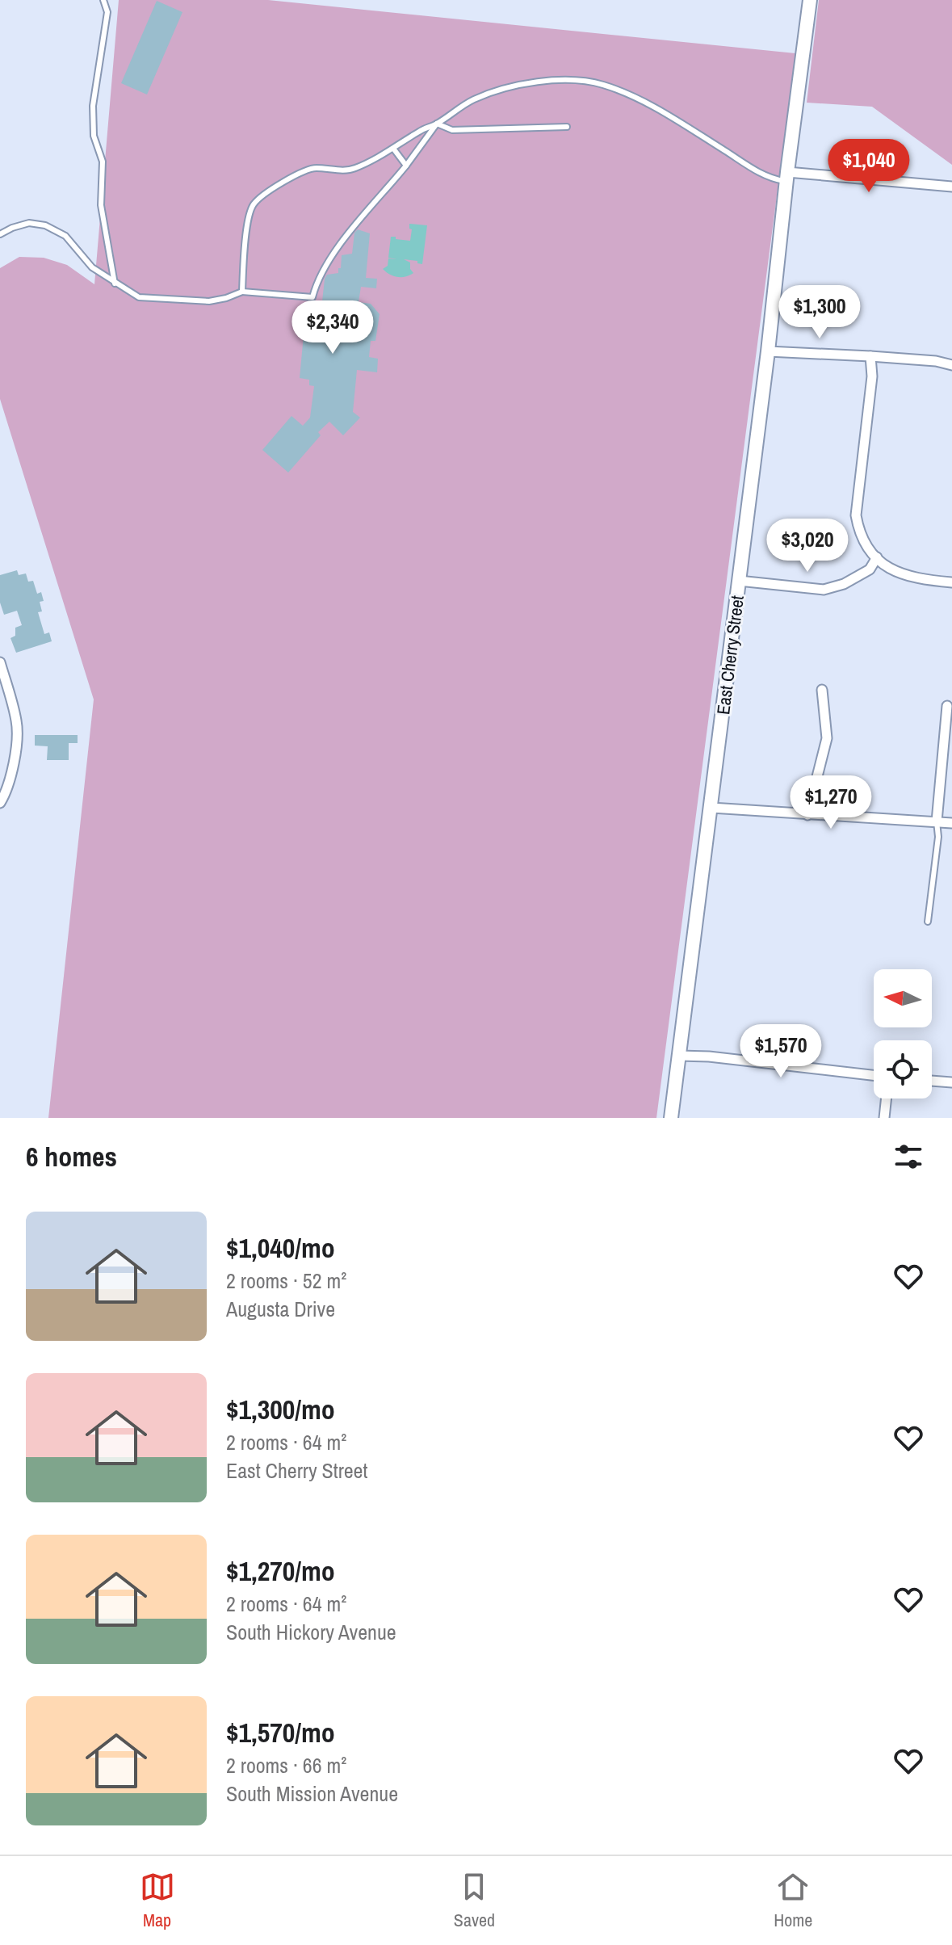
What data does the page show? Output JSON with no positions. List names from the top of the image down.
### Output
{
  "streets": {
    "street": ["East Cherry Street"]
  },
  "north": "left",
  "page": {
    "price": [
      "$1,040",
      "$1,300",
      "$2,340",
      "$3,020",
      "$1,270",
      "$1,570"
    ],
    "heading": "6 homes",
    "list": [
      {
        "name": "$1,040/mo",
        "note": "2 rooms · 52 m² · Augusta Drive"
      },
      {
        "name": "$1,300/mo",
        "note": "2 rooms · 64 m² · East Cherry Street"
      },
      {
        "name": "$1,270/mo",
        "note": "2 rooms · 64 m² · South Hickory Avenue"
      },
      {
        "name": "$1,570/mo",
        "note": "2 rooms · 66 m² · South Mission Avenue"
      }
    ],
    "tabs": ["Map", "Saved", "Home"]
  }
}
